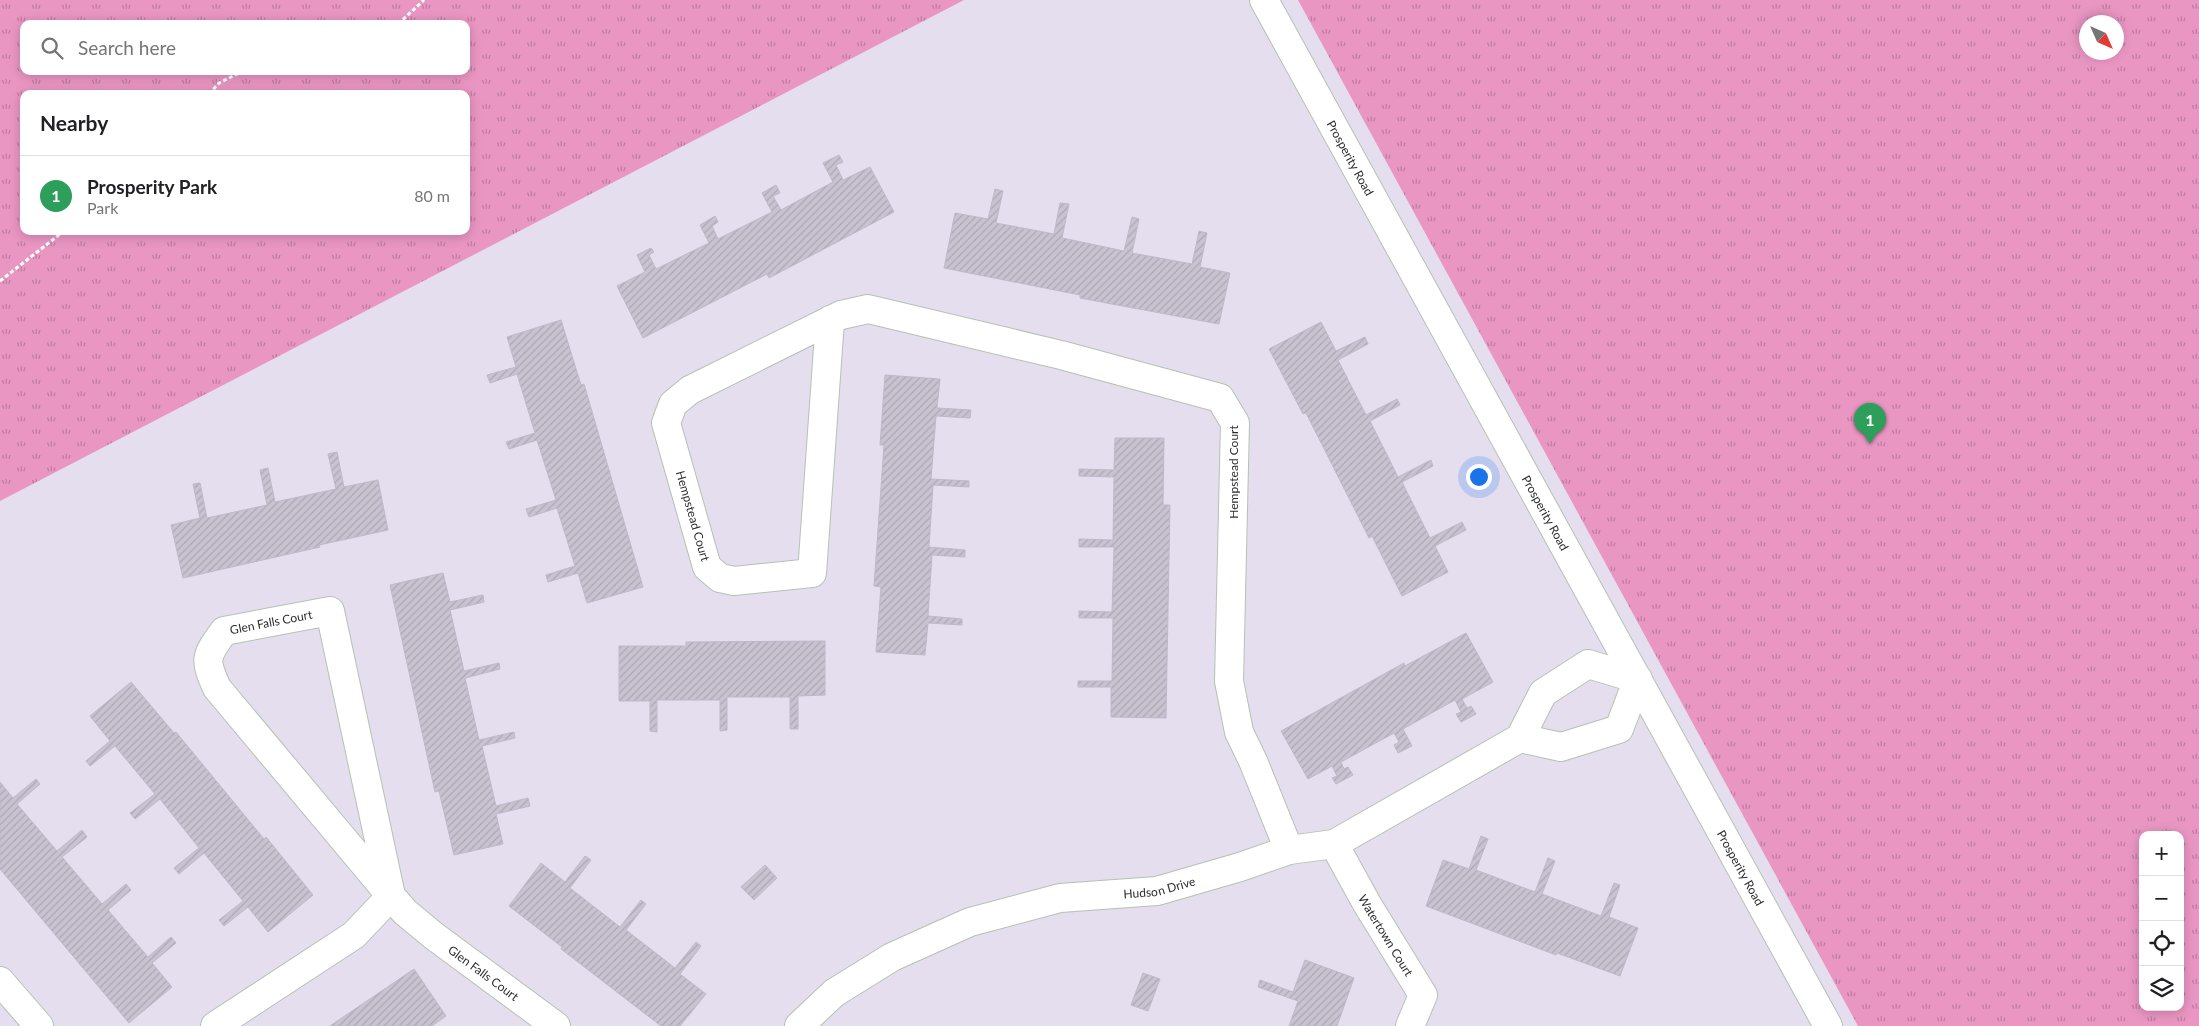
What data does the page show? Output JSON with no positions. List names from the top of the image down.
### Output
{
  "streets": {
    "street": [
      "Prosperity Road",
      "Hempstead Court",
      "Glen Falls Court",
      "Hudson Drive",
      "Watertown Court"
    ]
  },
  "crossings": [
    ["Hempstead Court", "Hudson Drive"],
    ["Hudson Drive", "Watertown Court"]
  ],
  "north": "bottom right",
  "page": {
    "search": "Search here",
    "heading": "Nearby",
    "list": [
      {
        "mark": "1",
        "name": "Prosperity Park",
        "note": "Park",
        "value": "80 m"
      }
    ],
    "pins": "1",
    "map_buttons": ["+", "−"]
  }
}
